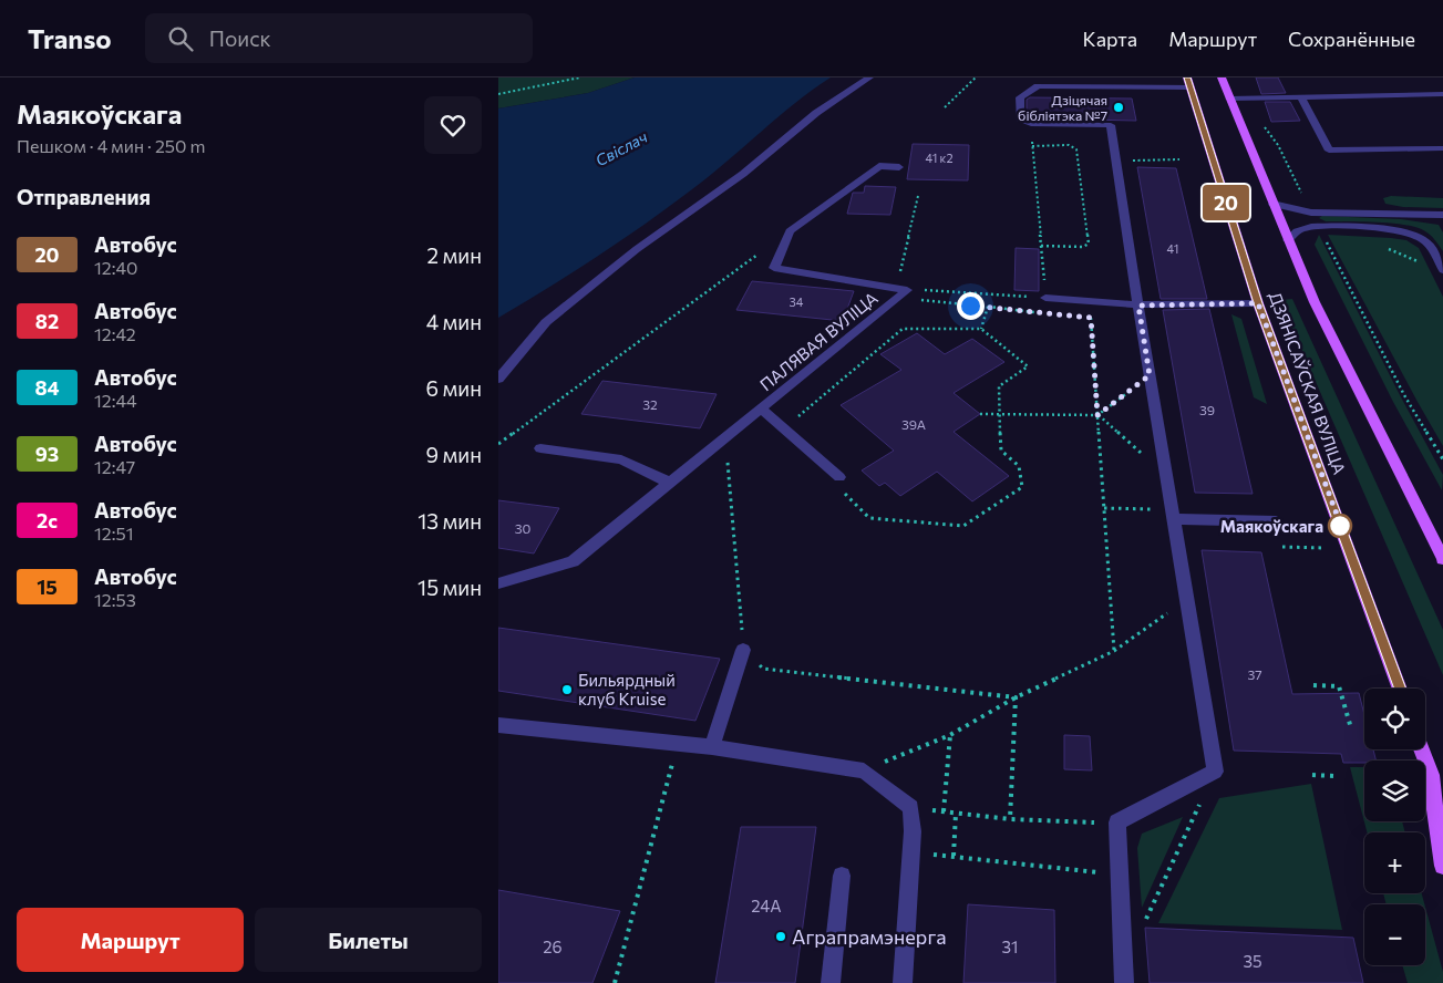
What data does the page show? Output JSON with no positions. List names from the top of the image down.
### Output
{
  "streets": {
    "main road": ["ДЗЯНІСАЎСКАЯ ВУЛІЦА"],
    "street": ["ПАЛЯВАЯ ВУЛІЦА"]
  },
  "water": ["Свіслач"],
  "places": [
    "Дзіцячая бібліятэка №7",
    "Маякоўскага",
    "Бильярдный клуб Kruise",
    "Аграпрамэнерга"
  ],
  "lines": ["bus line 20"],
  "house_numbers": [
    "41 к2",
    "41",
    "34",
    "32",
    "39",
    "39А",
    "30",
    "37",
    "24А",
    "26",
    "31",
    "35"
  ],
  "page": {
    "header": "Transo",
    "search": "Поиск",
    "nav": ["Карта", "Маршрут", "Сохранённые"],
    "heading": [
      ["Маякоўскага", "Пешком · 4 мин · 250 m"],
      "Отправления"
    ],
    "on_map": "20",
    "list": [
      {
        "mark": "20",
        "name": "Автобус",
        "note": "12:40",
        "value": "2 мин"
      },
      {
        "mark": "82",
        "name": "Автобус",
        "note": "12:42",
        "value": "4 мин"
      },
      {
        "mark": "84",
        "name": "Автобус",
        "note": "12:44",
        "value": "6 мин"
      },
      {
        "mark": "93",
        "name": "Автобус",
        "note": "12:47",
        "value": "9 мин"
      },
      {
        "mark": "2с",
        "name": "Автобус",
        "note": "12:51",
        "value": "13 мин"
      },
      {
        "mark": "15",
        "name": "Автобус",
        "note": "12:53",
        "value": "15 мин"
      }
    ],
    "map_buttons": ["+", "−"],
    "buttons": ["Маршрут", "Билеты"]
  }
}
